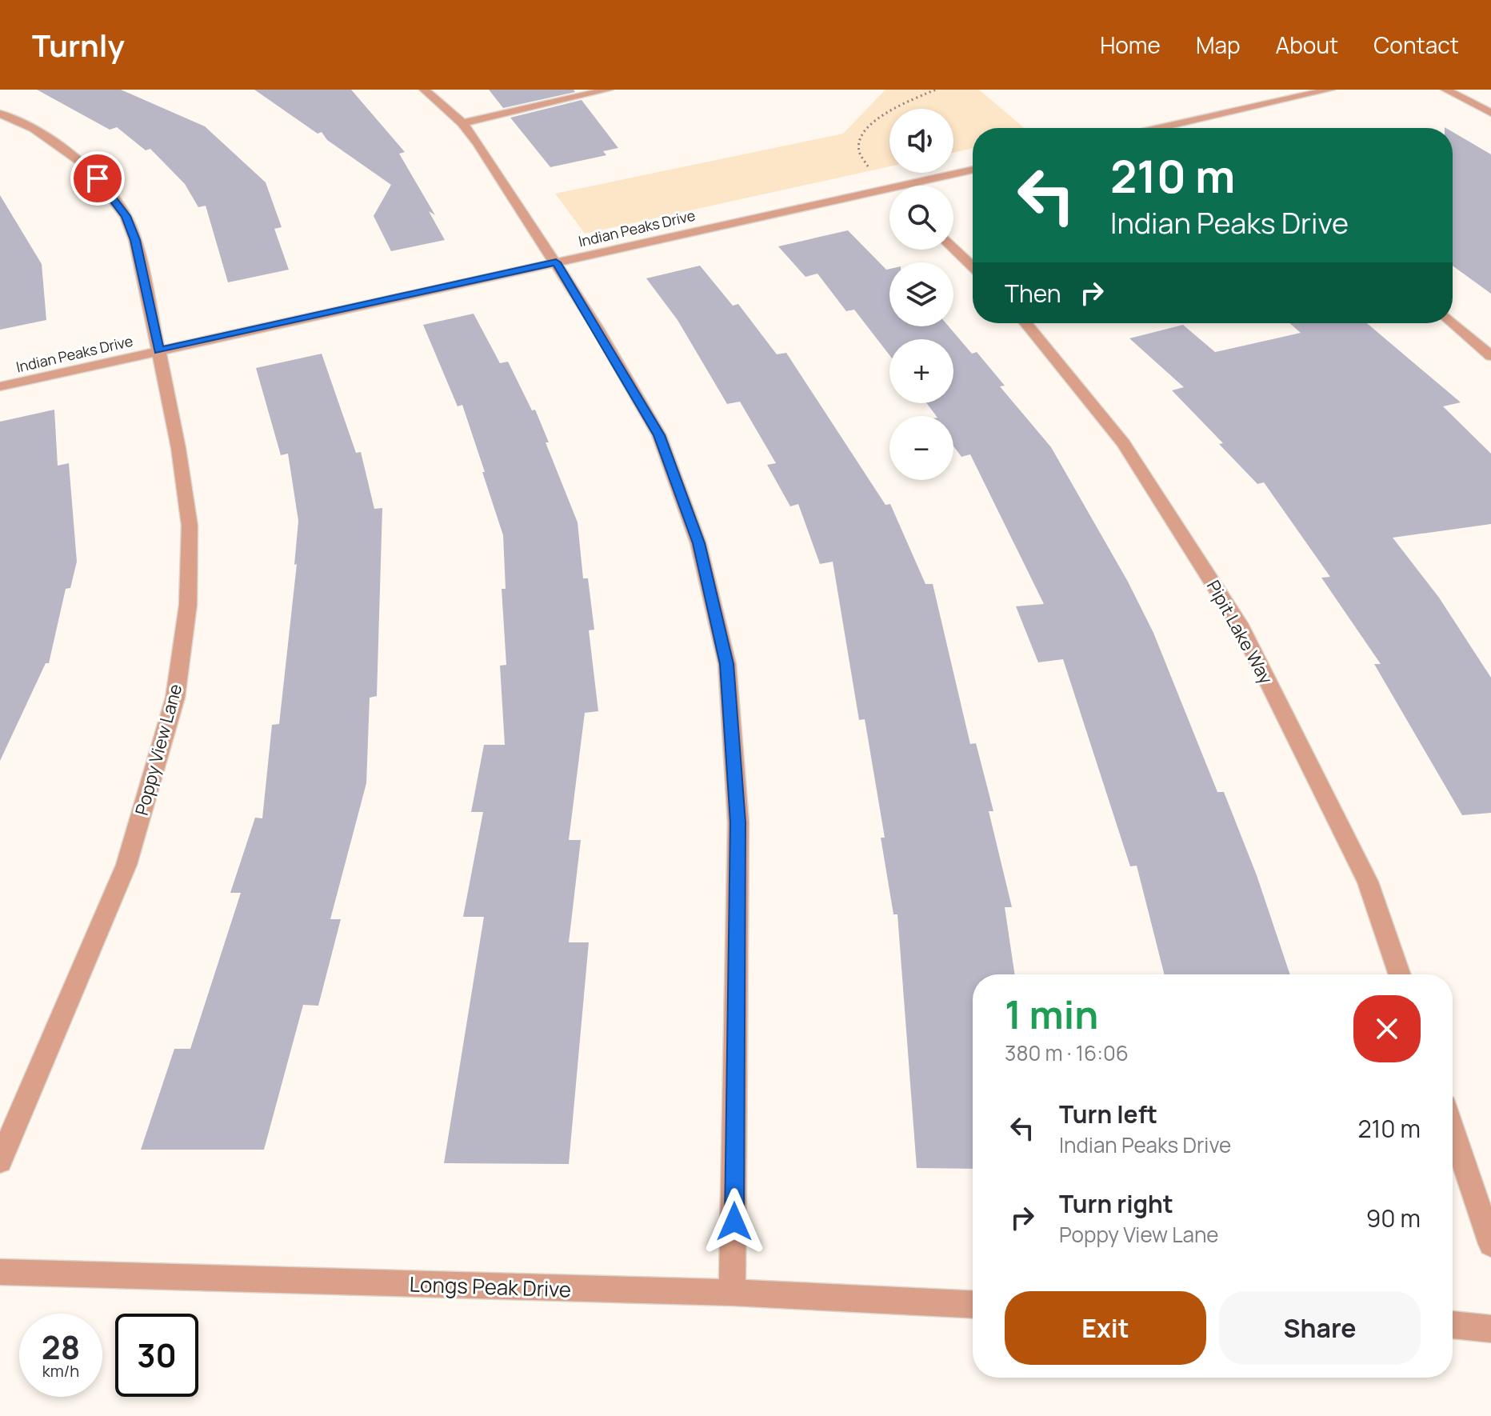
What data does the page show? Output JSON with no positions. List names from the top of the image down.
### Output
{
  "streets": {
    "street": [
      "Indian Peaks Drive",
      "Pipit Lake Way",
      "Poppy View Lane",
      "Longs Peak Drive"
    ]
  },
  "crossings": [
    ["Indian Peaks Drive", "Poppy View Lane"]
  ],
  "page": {
    "header": "Turnly",
    "nav": [
      "Home",
      "Map",
      "About",
      "Contact"
    ],
    "map_buttons": ["+", "−"],
    "turn": ["210 m", "Indian Peaks Drive"],
    "then": "Then",
    "heading": ["1 min", "380 m · 16:06"],
    "list": [
      {
        "name": "Turn left",
        "note": "Indian Peaks Drive",
        "value": "210 m"
      },
      {
        "name": "Turn right",
        "note": "Poppy View Lane",
        "value": "90 m"
      }
    ],
    "buttons": ["Exit", "Share"],
    "speed": "28 km/h",
    "limit": "30"
  }
}
